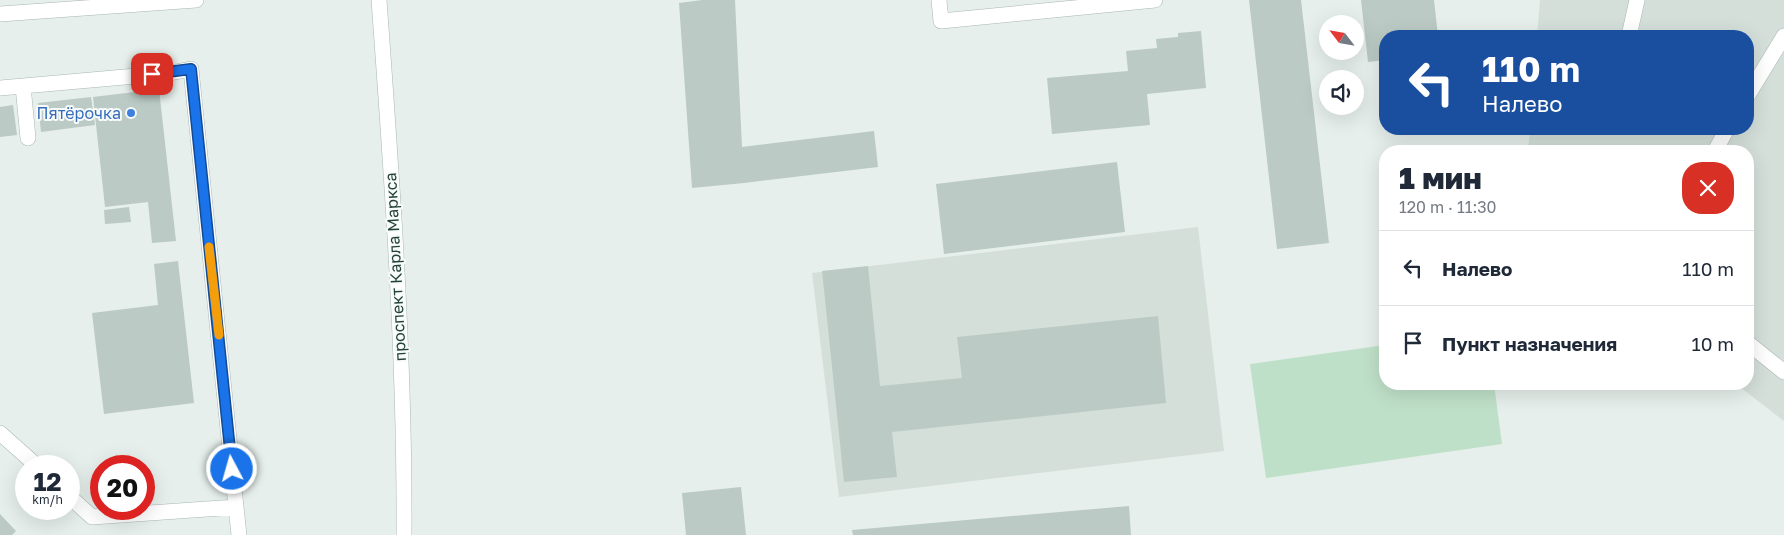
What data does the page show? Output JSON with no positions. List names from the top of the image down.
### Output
{
  "streets": {
    "street": ["проспект Карла Маркса"]
  },
  "places": ["Пятёрочка"],
  "north": "top left",
  "page": {
    "turn": ["110 m", "Налево"],
    "heading": ["1 мин", "120 m · 11:30"],
    "list": [
      {
        "name": "Налево",
        "value": "110 m"
      },
      {
        "name": "Пункт назначения",
        "value": "10 m"
      }
    ],
    "speed": "12 km/h",
    "limit": "20"
  }
}
